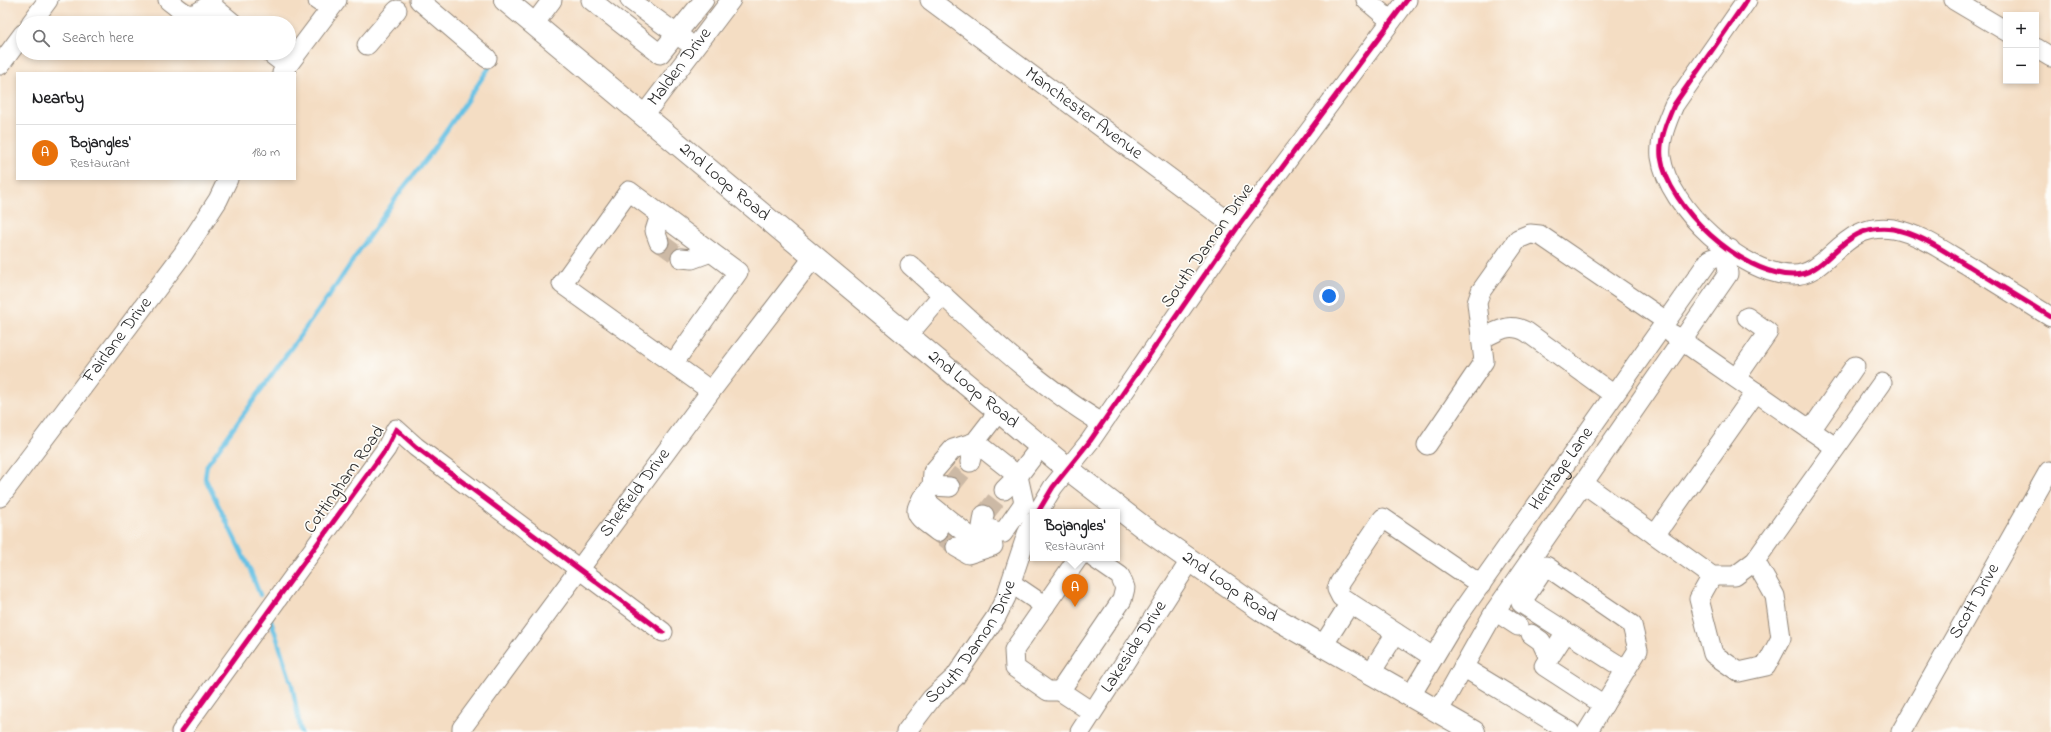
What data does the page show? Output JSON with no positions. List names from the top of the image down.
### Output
{
  "streets": {
    "main road": ["2nd Loop Road"],
    "street": [
      "Malden Drive",
      "Manchester Avenue",
      "South Damon Drive",
      "Fairlane Drive",
      "Heritage Lane",
      "Cottingham Road",
      "Sheffield Drive",
      "Scott Drive",
      "Lakeside Drive"
    ]
  },
  "crossings": [
    ["Malden Drive", "2nd Loop Road"],
    ["Manchester Avenue", "South Damon Drive"],
    ["2nd Loop Road", "South Damon Drive"],
    ["2nd Loop Road", "Heritage Lane"],
    ["2nd Loop Road", "Sheffield Drive"],
    ["2nd Loop Road", "Lakeside Drive"],
    ["Cottingham Road", "Sheffield Drive"]
  ],
  "page": {
    "map_buttons": ["+", "−"],
    "search": "Search here",
    "heading": "Nearby",
    "list": [
      {
        "mark": "A",
        "name": "Bojangles'",
        "note": "Restaurant",
        "value": "180 m"
      }
    ],
    "popup": ["Bojangles'", "Restaurant"],
    "pins": "A"
  }
}
